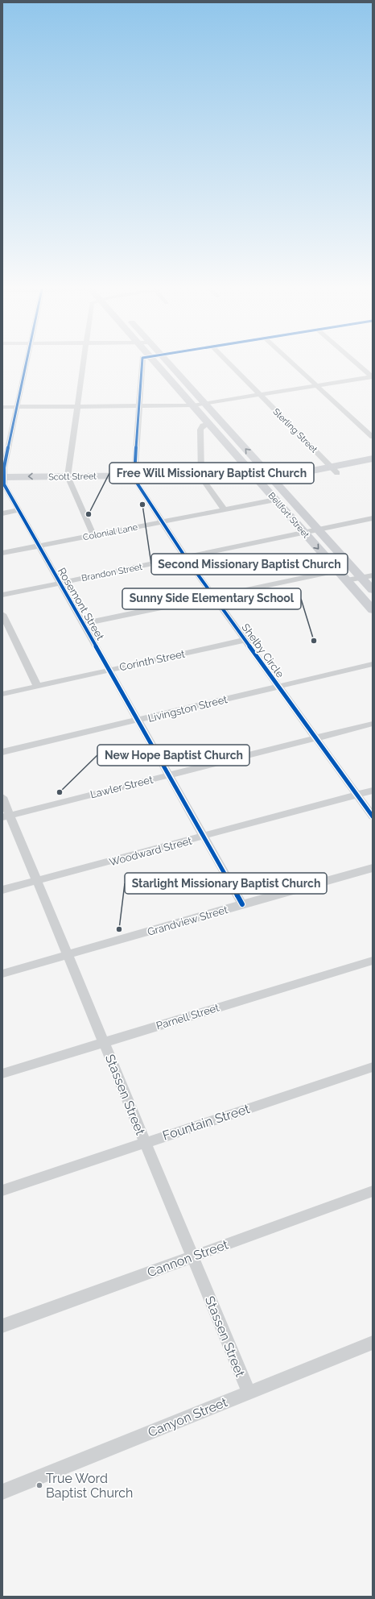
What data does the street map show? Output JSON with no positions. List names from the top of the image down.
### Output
{
  "streets": {
    "main road": ["Scott Street", "Bellfort Street"],
    "street": [
      "Sterling Street",
      "Colonial Lane",
      "Brandon Street",
      "Rosemont Street",
      "Shelby Circle",
      "Corinth Street",
      "Livingston Street",
      "Lawler Street",
      "Woodward Street",
      "Grandview Street",
      "Parnell Street",
      "Stassen Street",
      "Fountain Street",
      "Cannon Street",
      "Canyon Street"
    ]
  },
  "crossings": [
    ["Sterling Street", "Scott Street"],
    ["Scott Street", "Bellfort Street"],
    ["Scott Street", "Rosemont Street"],
    ["Scott Street", "Shelby Circle"],
    ["Bellfort Street", "Colonial Lane"],
    ["Bellfort Street", "Brandon Street"],
    ["Colonial Lane", "Rosemont Street"],
    ["Colonial Lane", "Shelby Circle"],
    ["Brandon Street", "Rosemont Street"],
    ["Brandon Street", "Shelby Circle"],
    ["Rosemont Street", "Corinth Street"],
    ["Rosemont Street", "Livingston Street"],
    ["Rosemont Street", "Lawler Street"],
    ["Rosemont Street", "Woodward Street"],
    ["Rosemont Street", "Grandview Street"],
    ["Shelby Circle", "Corinth Street"],
    ["Shelby Circle", "Livingston Street"],
    ["Shelby Circle", "Lawler Street"],
    ["Shelby Circle", "Woodward Street"],
    ["Lawler Street", "Stassen Street"],
    ["Woodward Street", "Stassen Street"],
    ["Grandview Street", "Stassen Street"],
    ["Parnell Street", "Stassen Street"],
    ["Stassen Street", "Fountain Street"],
    ["Stassen Street", "Cannon Street"],
    ["Stassen Street", "Canyon Street"]
  ],
  "places": [
    "Second Missionary Baptist Church",
    "Free Will Missionary Baptist Church",
    "Sunny Side Elementary School",
    "New Hope Baptist Church",
    "Starlight Missionary Baptist Church",
    "True Word Baptist Church"
  ]
}
